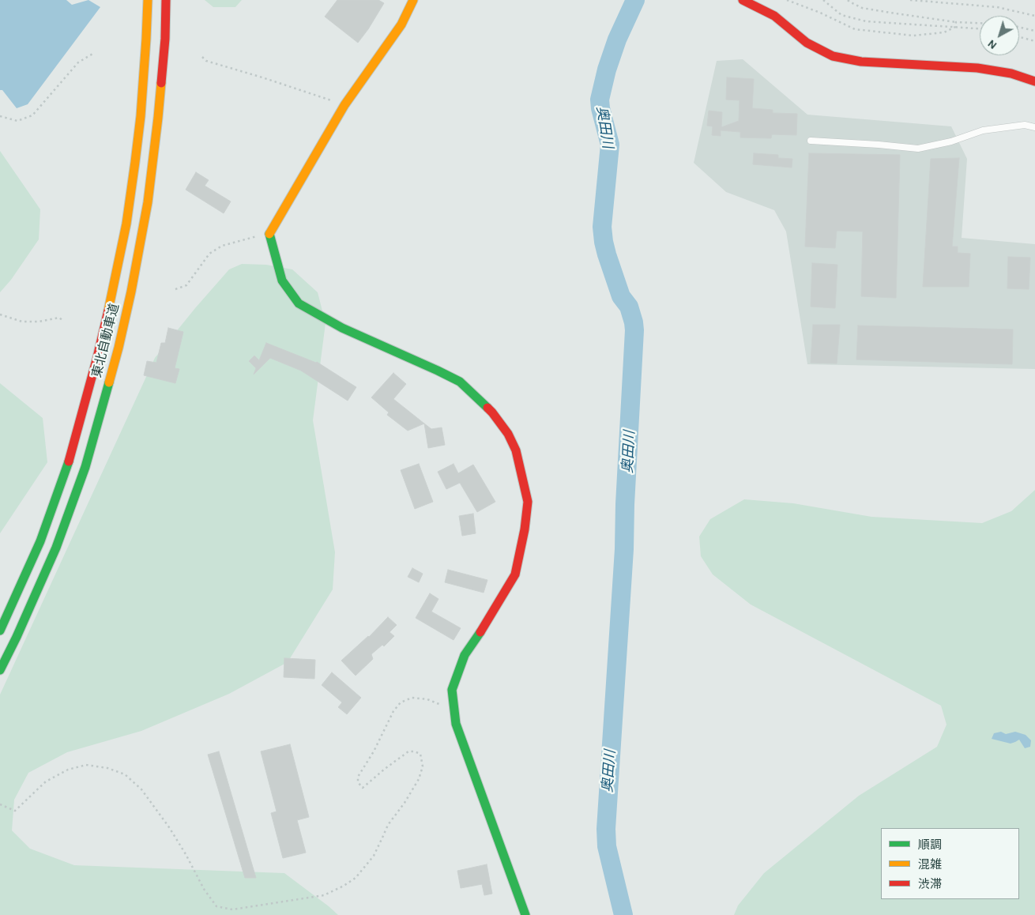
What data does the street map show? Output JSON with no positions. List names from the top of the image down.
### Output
{
  "streets": {
    "main road": ["東北自動車道"]
  },
  "water": ["奥田川"],
  "legend": ["順調", "混雑", "渋滞"],
  "north": "bottom left"
}
